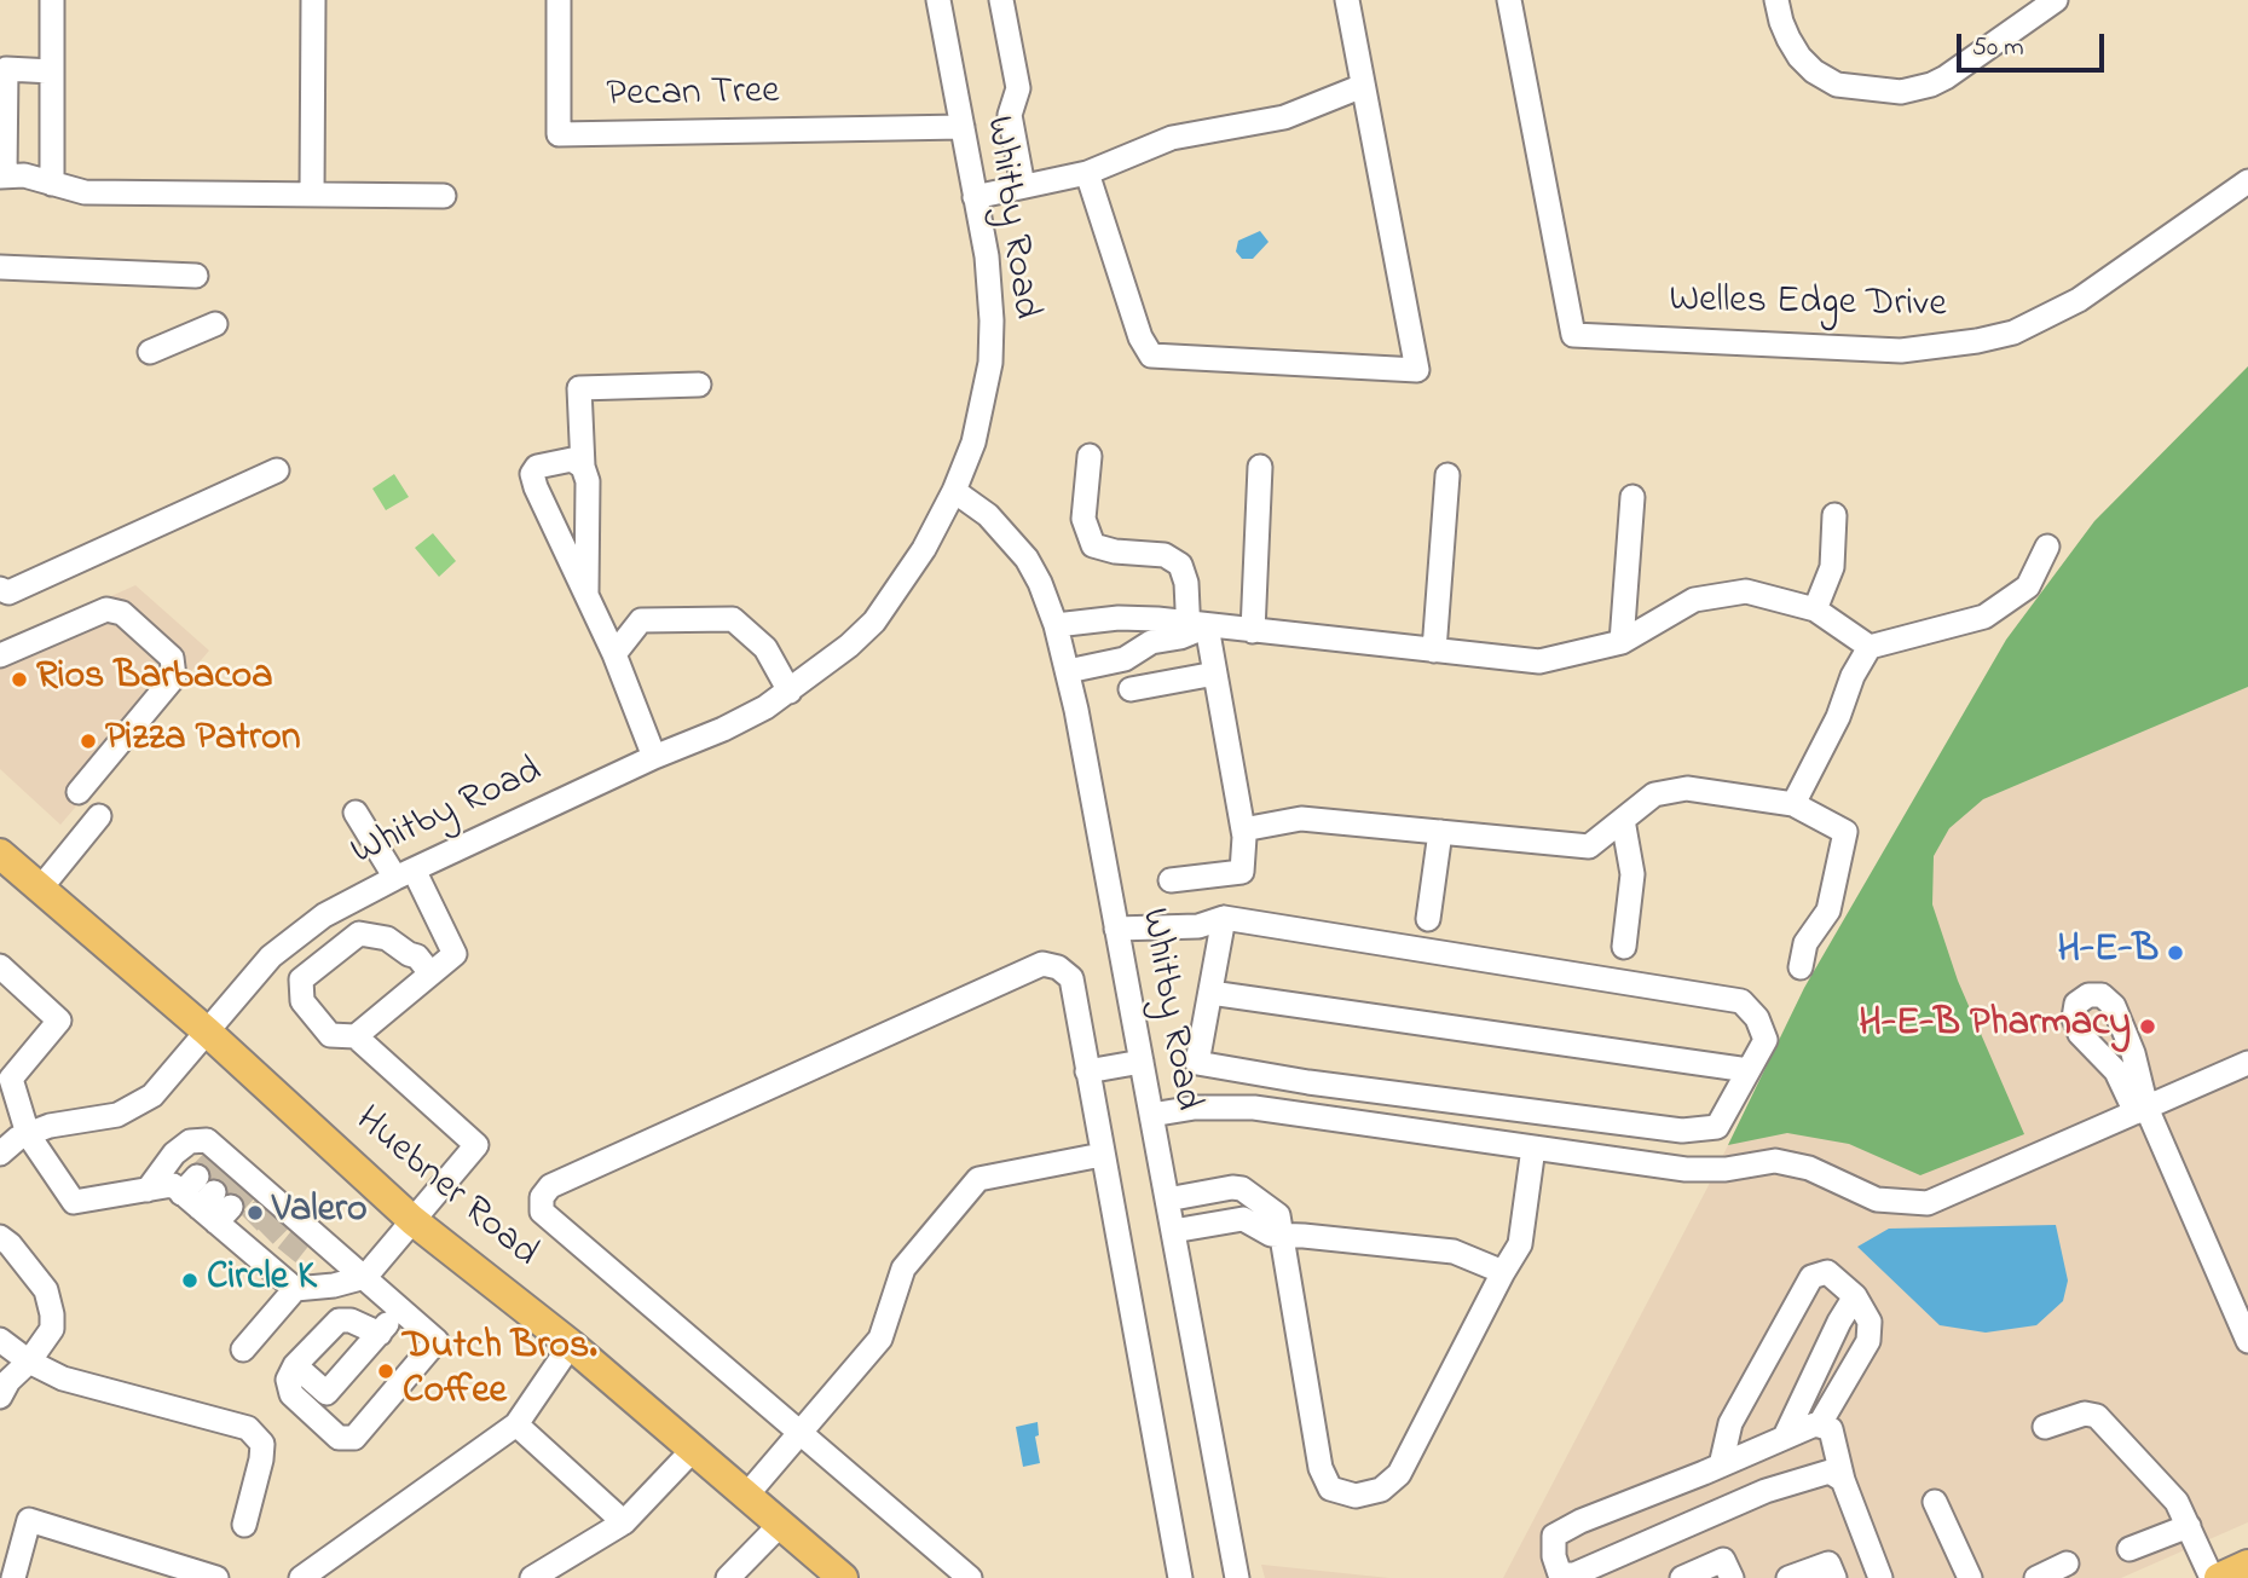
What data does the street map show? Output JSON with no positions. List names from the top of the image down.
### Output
{
  "streets": {
    "main road": ["Huebner Road"],
    "street": ["Pecan Tree", "Whitby Road", "Welles Edge Drive"]
  },
  "crossings": [
    ["Pecan Tree", "Whitby Road"],
    ["Whitby Road", "Huebner Road"]
  ],
  "places": [
    "Rios Barbacoa",
    "Pizza Patron",
    "H-E-B",
    "H-E-B Pharmacy",
    "Valero",
    "Circle K",
    "Dutch Bros. Coffee"
  ],
  "scale_bar": "50 m"
}
